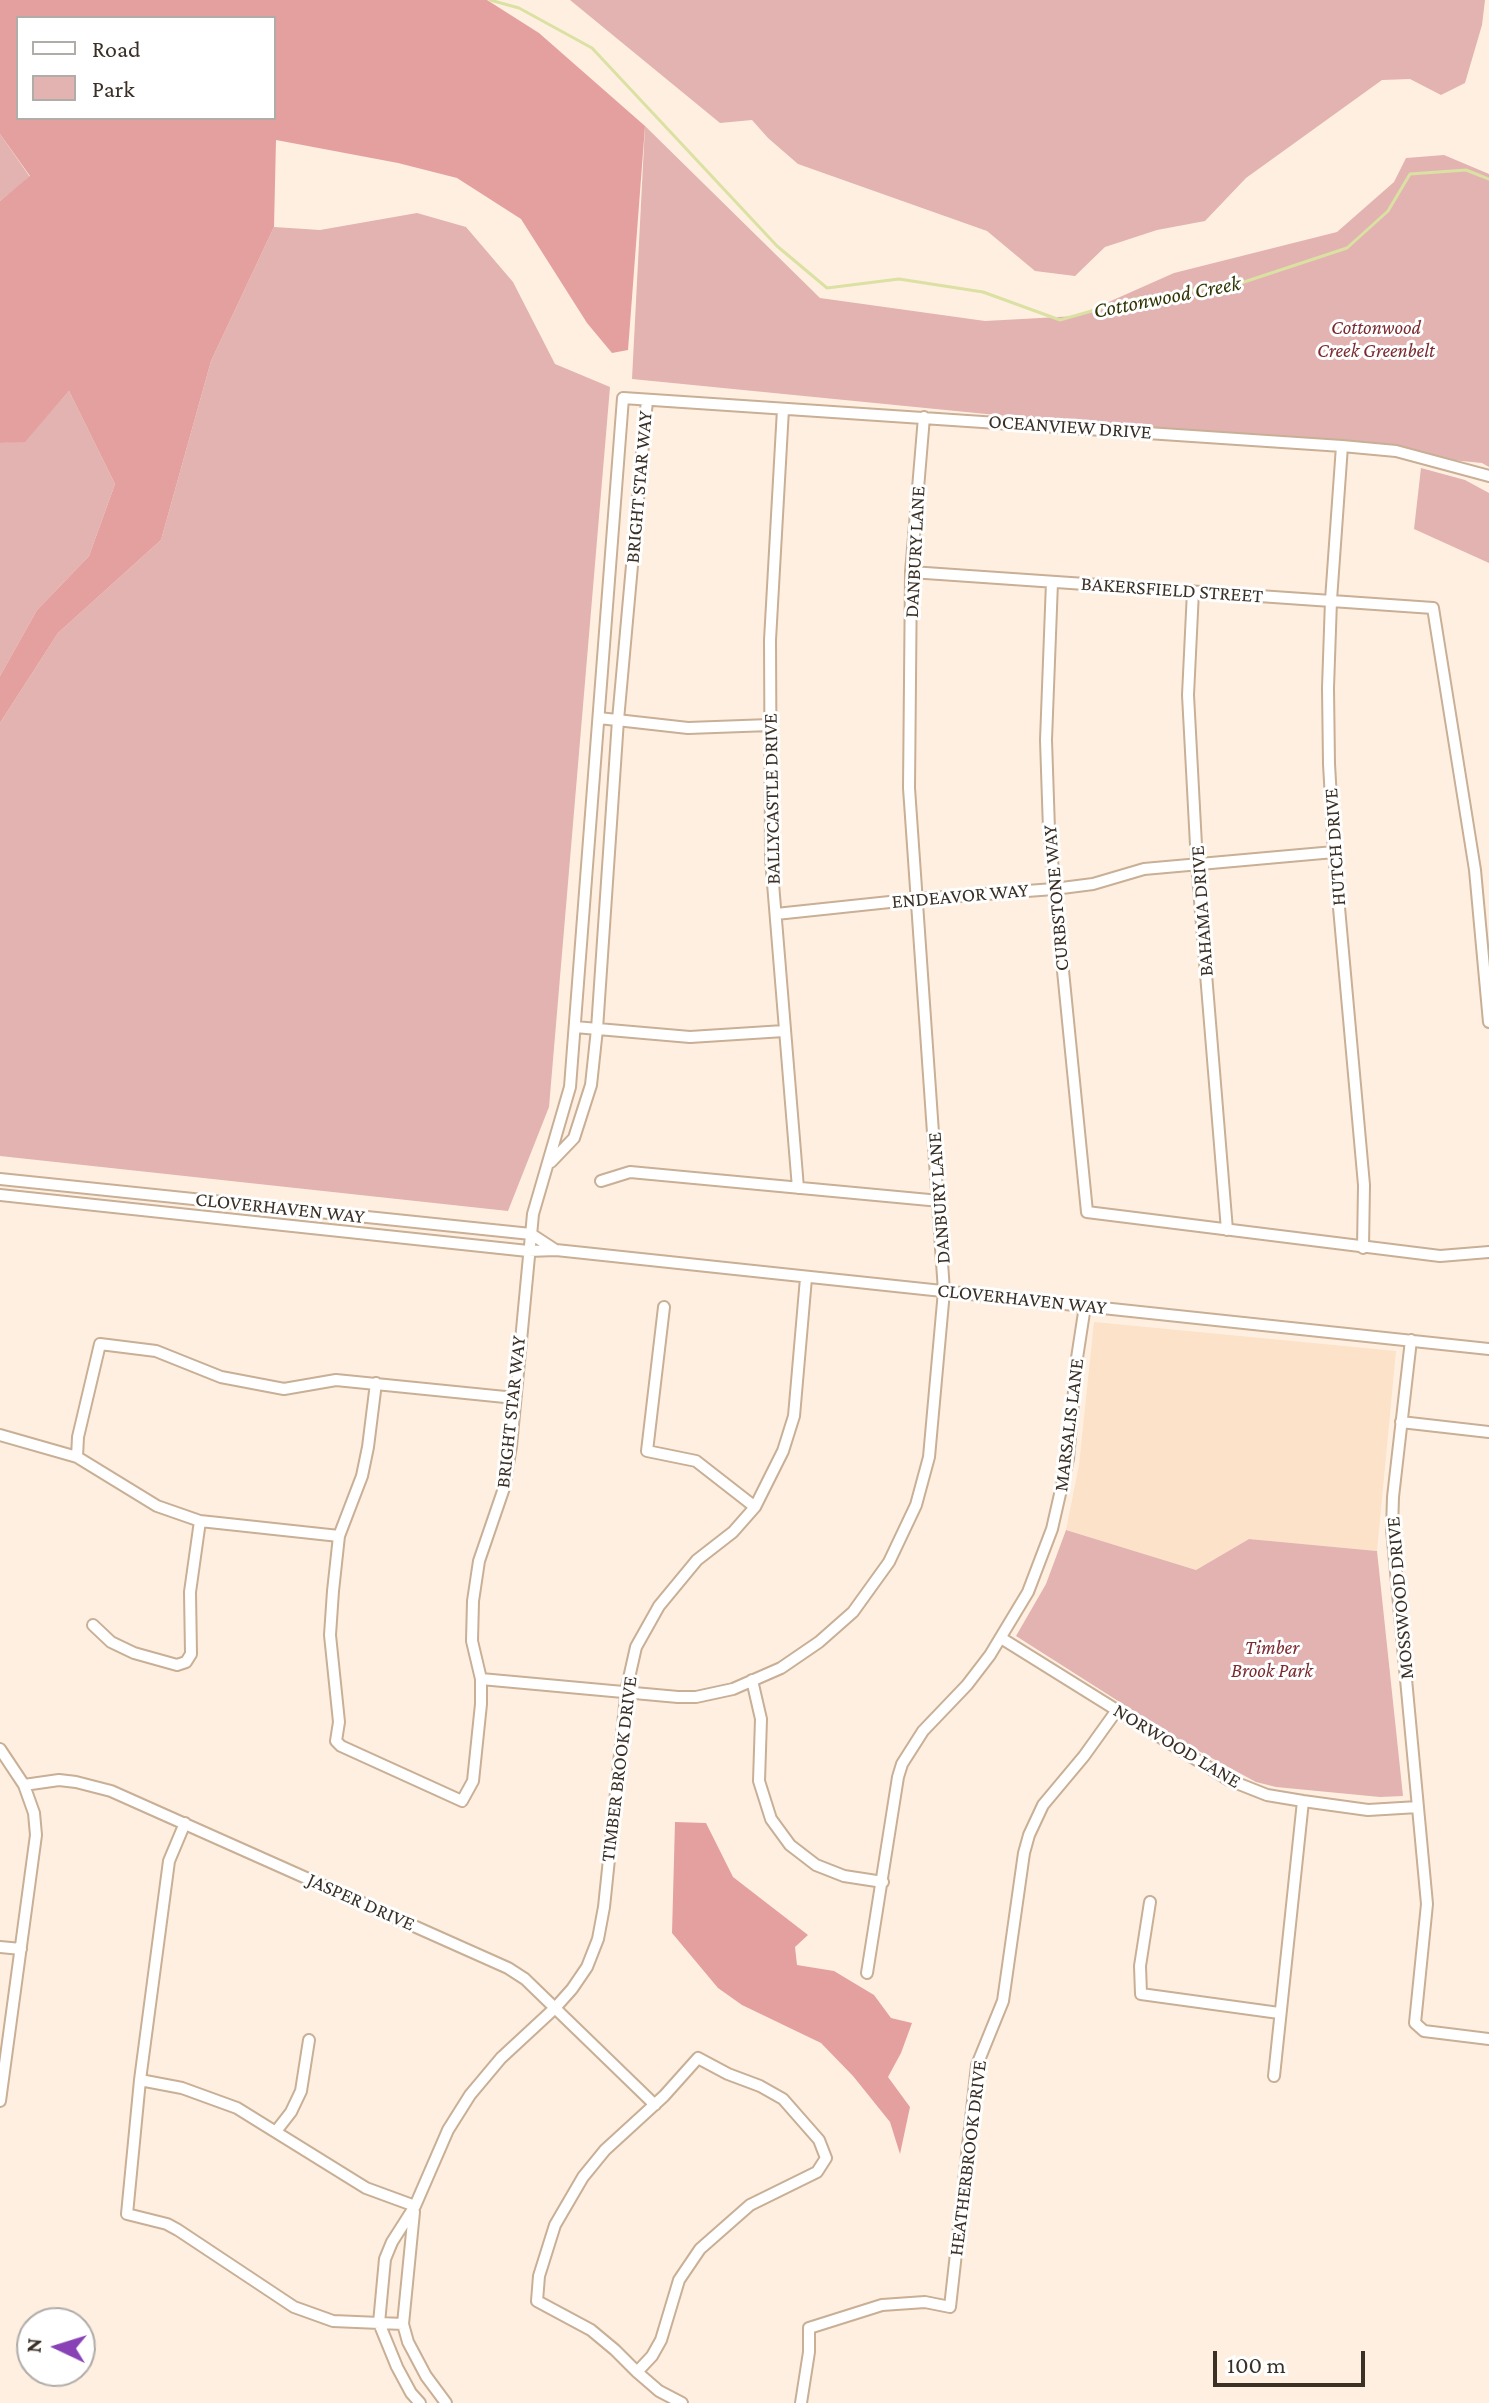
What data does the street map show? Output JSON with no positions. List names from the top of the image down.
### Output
{
  "streets": {
    "street": [
      "OCEANVIEW DRIVE",
      "BRIGHT STAR WAY",
      "DANBURY LANE",
      "BAKERSFIELD STREET",
      "BALLYCASTLE DRIVE",
      "HUTCH DRIVE",
      "ENDEAVOR WAY",
      "CURBSTONE WAY",
      "BAHAMA DRIVE",
      "CLOVERHAVEN WAY",
      "MARSALIS LANE",
      "MOSSWOOD DRIVE",
      "NORWOOD LANE",
      "TIMBER BROOK DRIVE",
      "JASPER DRIVE",
      "HEATHERBROOK DRIVE"
    ]
  },
  "crossings": [
    ["OCEANVIEW DRIVE", "BRIGHT STAR WAY"],
    ["OCEANVIEW DRIVE", "DANBURY LANE"],
    ["OCEANVIEW DRIVE", "BALLYCASTLE DRIVE"],
    ["OCEANVIEW DRIVE", "HUTCH DRIVE"],
    ["BRIGHT STAR WAY", "DANBURY LANE"],
    ["BRIGHT STAR WAY", "CLOVERHAVEN WAY"],
    ["DANBURY LANE", "BAKERSFIELD STREET"],
    ["DANBURY LANE", "ENDEAVOR WAY"],
    ["DANBURY LANE", "CLOVERHAVEN WAY"],
    ["DANBURY LANE", "TIMBER BROOK DRIVE"],
    ["BAKERSFIELD STREET", "HUTCH DRIVE"],
    ["BAKERSFIELD STREET", "CURBSTONE WAY"],
    ["BAKERSFIELD STREET", "BAHAMA DRIVE"],
    ["BALLYCASTLE DRIVE", "ENDEAVOR WAY"],
    ["HUTCH DRIVE", "ENDEAVOR WAY"],
    ["ENDEAVOR WAY", "CURBSTONE WAY"],
    ["ENDEAVOR WAY", "BAHAMA DRIVE"],
    ["CURBSTONE WAY", "BAHAMA DRIVE"],
    ["CLOVERHAVEN WAY", "MARSALIS LANE"],
    ["CLOVERHAVEN WAY", "MOSSWOOD DRIVE"],
    ["CLOVERHAVEN WAY", "TIMBER BROOK DRIVE"],
    ["MARSALIS LANE", "NORWOOD LANE"],
    ["MOSSWOOD DRIVE", "NORWOOD LANE"],
    ["NORWOOD LANE", "HEATHERBROOK DRIVE"],
    ["TIMBER BROOK DRIVE", "JASPER DRIVE"]
  ],
  "water": ["Cottonwood Creek"],
  "parks": ["Cottonwood Creek Greenbelt", "Timber Brook Park"],
  "legend": ["Road", "Park"],
  "scale_bar": "100 m",
  "north": "left"
}
